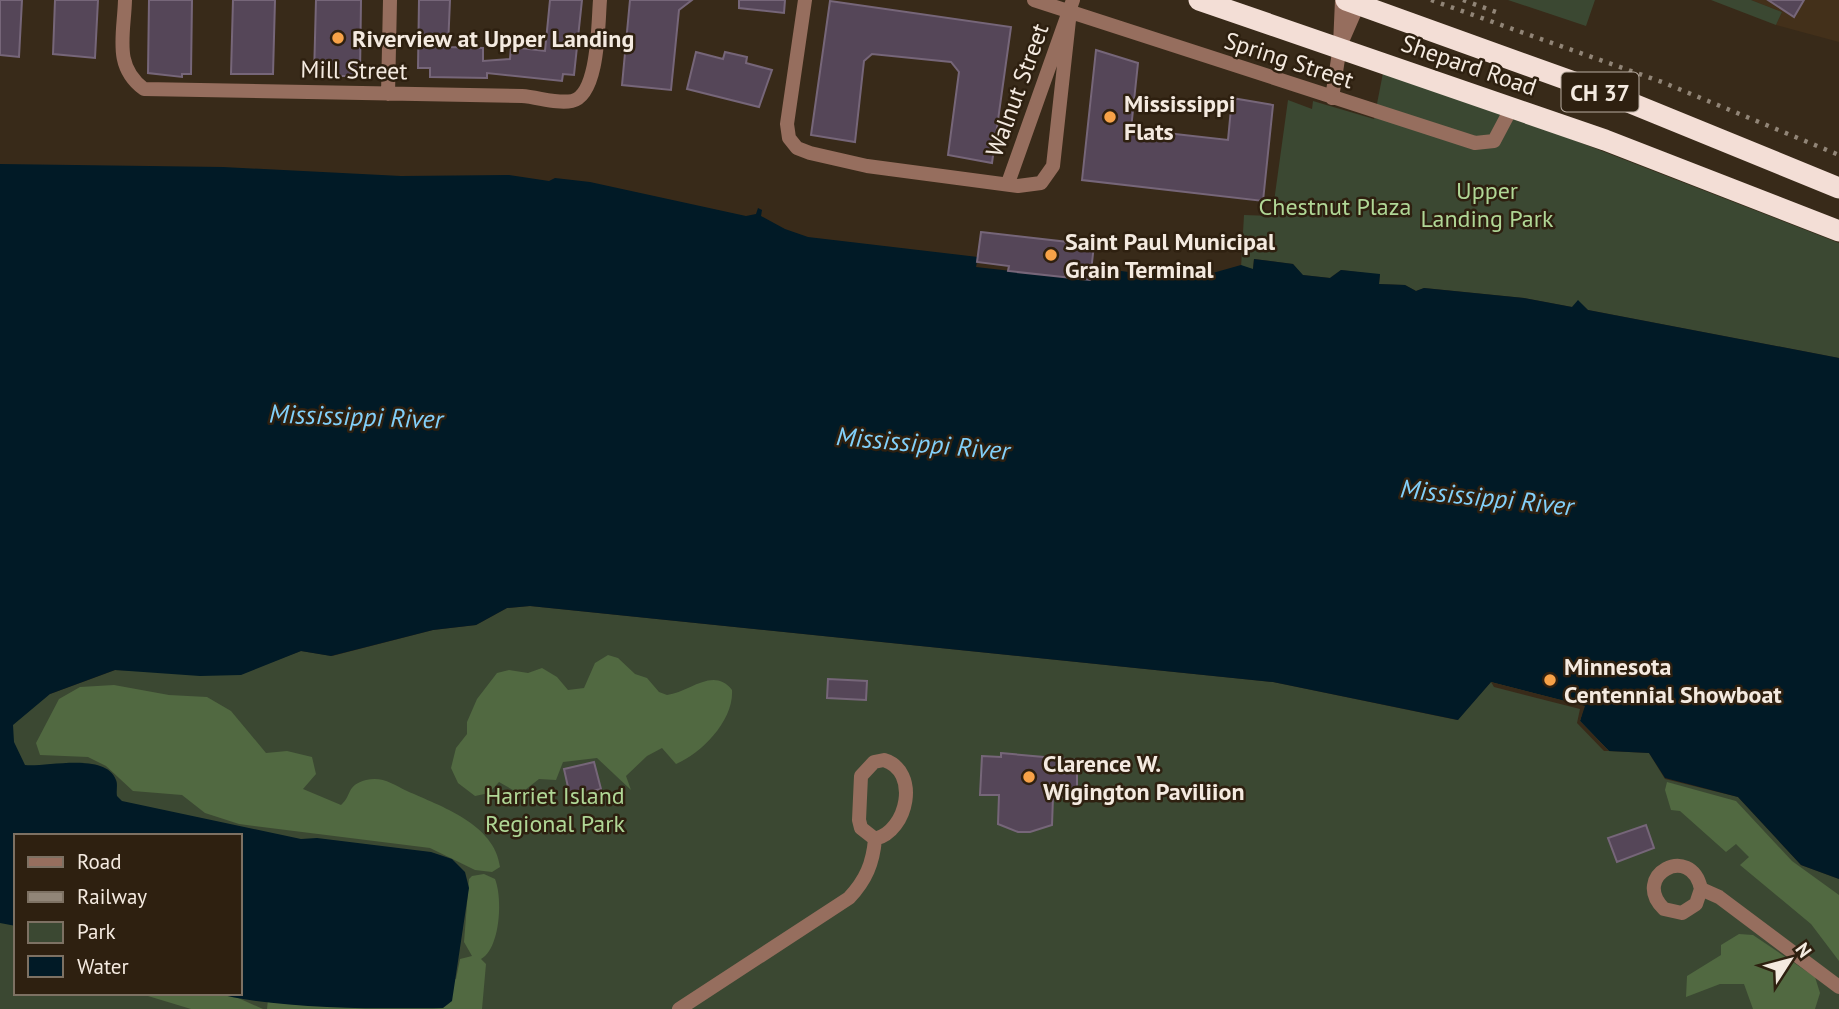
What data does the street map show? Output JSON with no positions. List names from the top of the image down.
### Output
{
  "streets": {
    "highway": ["Shepard Road", "CH 37"],
    "street": ["Spring Street", "Mill Street", "Walnut Street"]
  },
  "crossings": [
    ["Spring Street", "Shepard Road"],
    ["Spring Street", "Walnut Street"]
  ],
  "water": ["Mississippi River"],
  "parks": ["Upper Landing Park", "Chestnut Plaza", "Harriet Island Regional Park"],
  "places": [
    "Riverview at Upper Landing",
    "Mississippi Flats",
    "Saint Paul Municipal Grain Terminal",
    "Minnesota Centennial Showboat",
    "Clarence W. Wigington Paviliion"
  ],
  "legend": [
    "Road",
    "Railway",
    "Park",
    "Water"
  ],
  "north": "top right"
}
